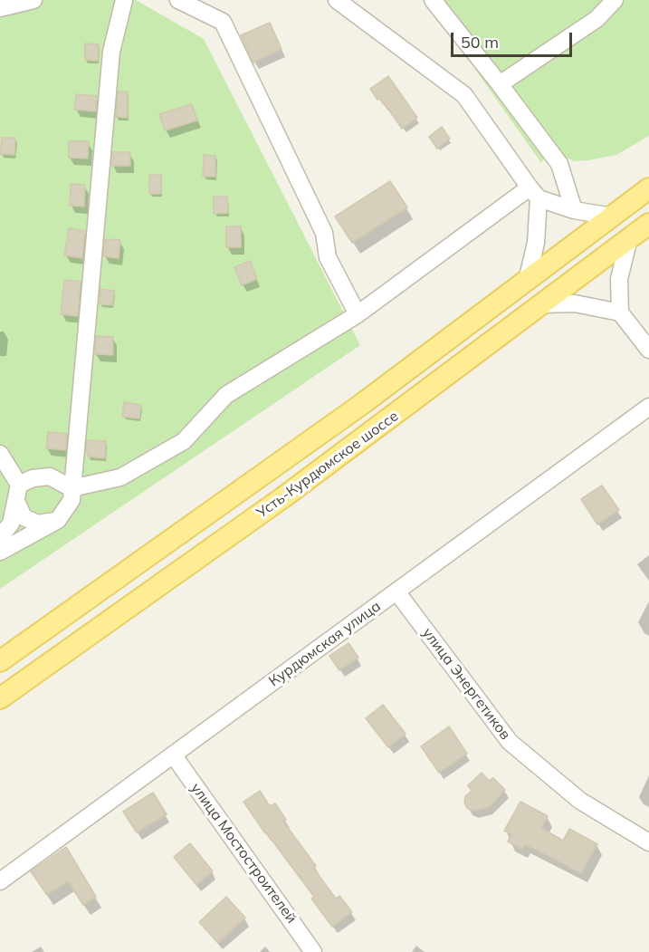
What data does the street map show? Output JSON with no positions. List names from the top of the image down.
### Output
{
  "streets": {
    "main road": ["Усть-Курдюмское шоссе"],
    "street": ["Курдюмская улица", "улица Энергетиков", "улица Мостостроителей"]
  },
  "crossings": [
    ["Курдюмская улица", "улица Энергетиков"],
    ["Курдюмская улица", "улица Мостостроителей"]
  ],
  "scale_bar": "50 m"
}
